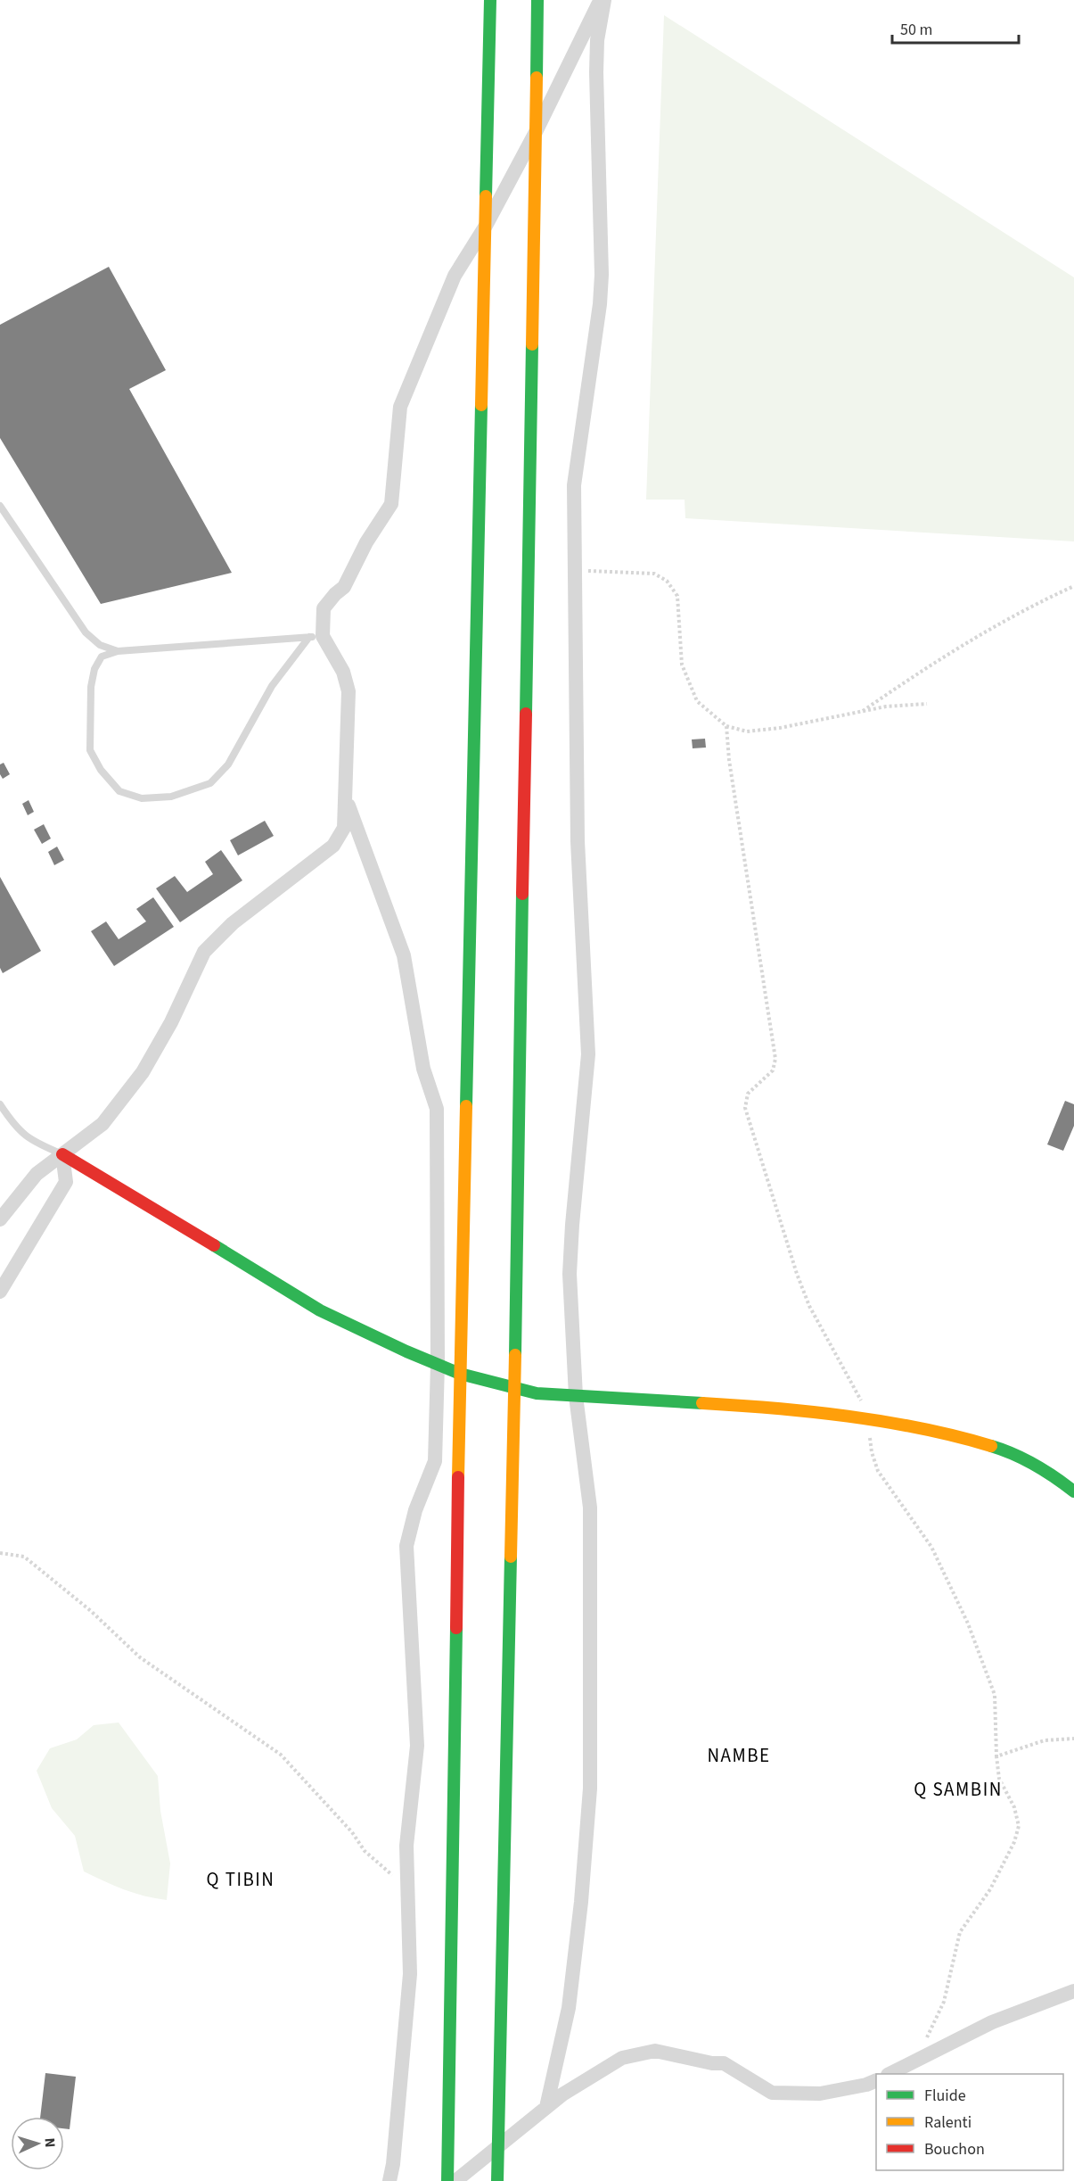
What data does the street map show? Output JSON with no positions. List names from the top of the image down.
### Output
{
  "districts": ["NAMBE", "Q SAMBIN", "Q TIBIN"],
  "legend": ["Fluide", "Ralenti", "Bouchon"],
  "scale_bar": "50 m",
  "north": "right"
}
